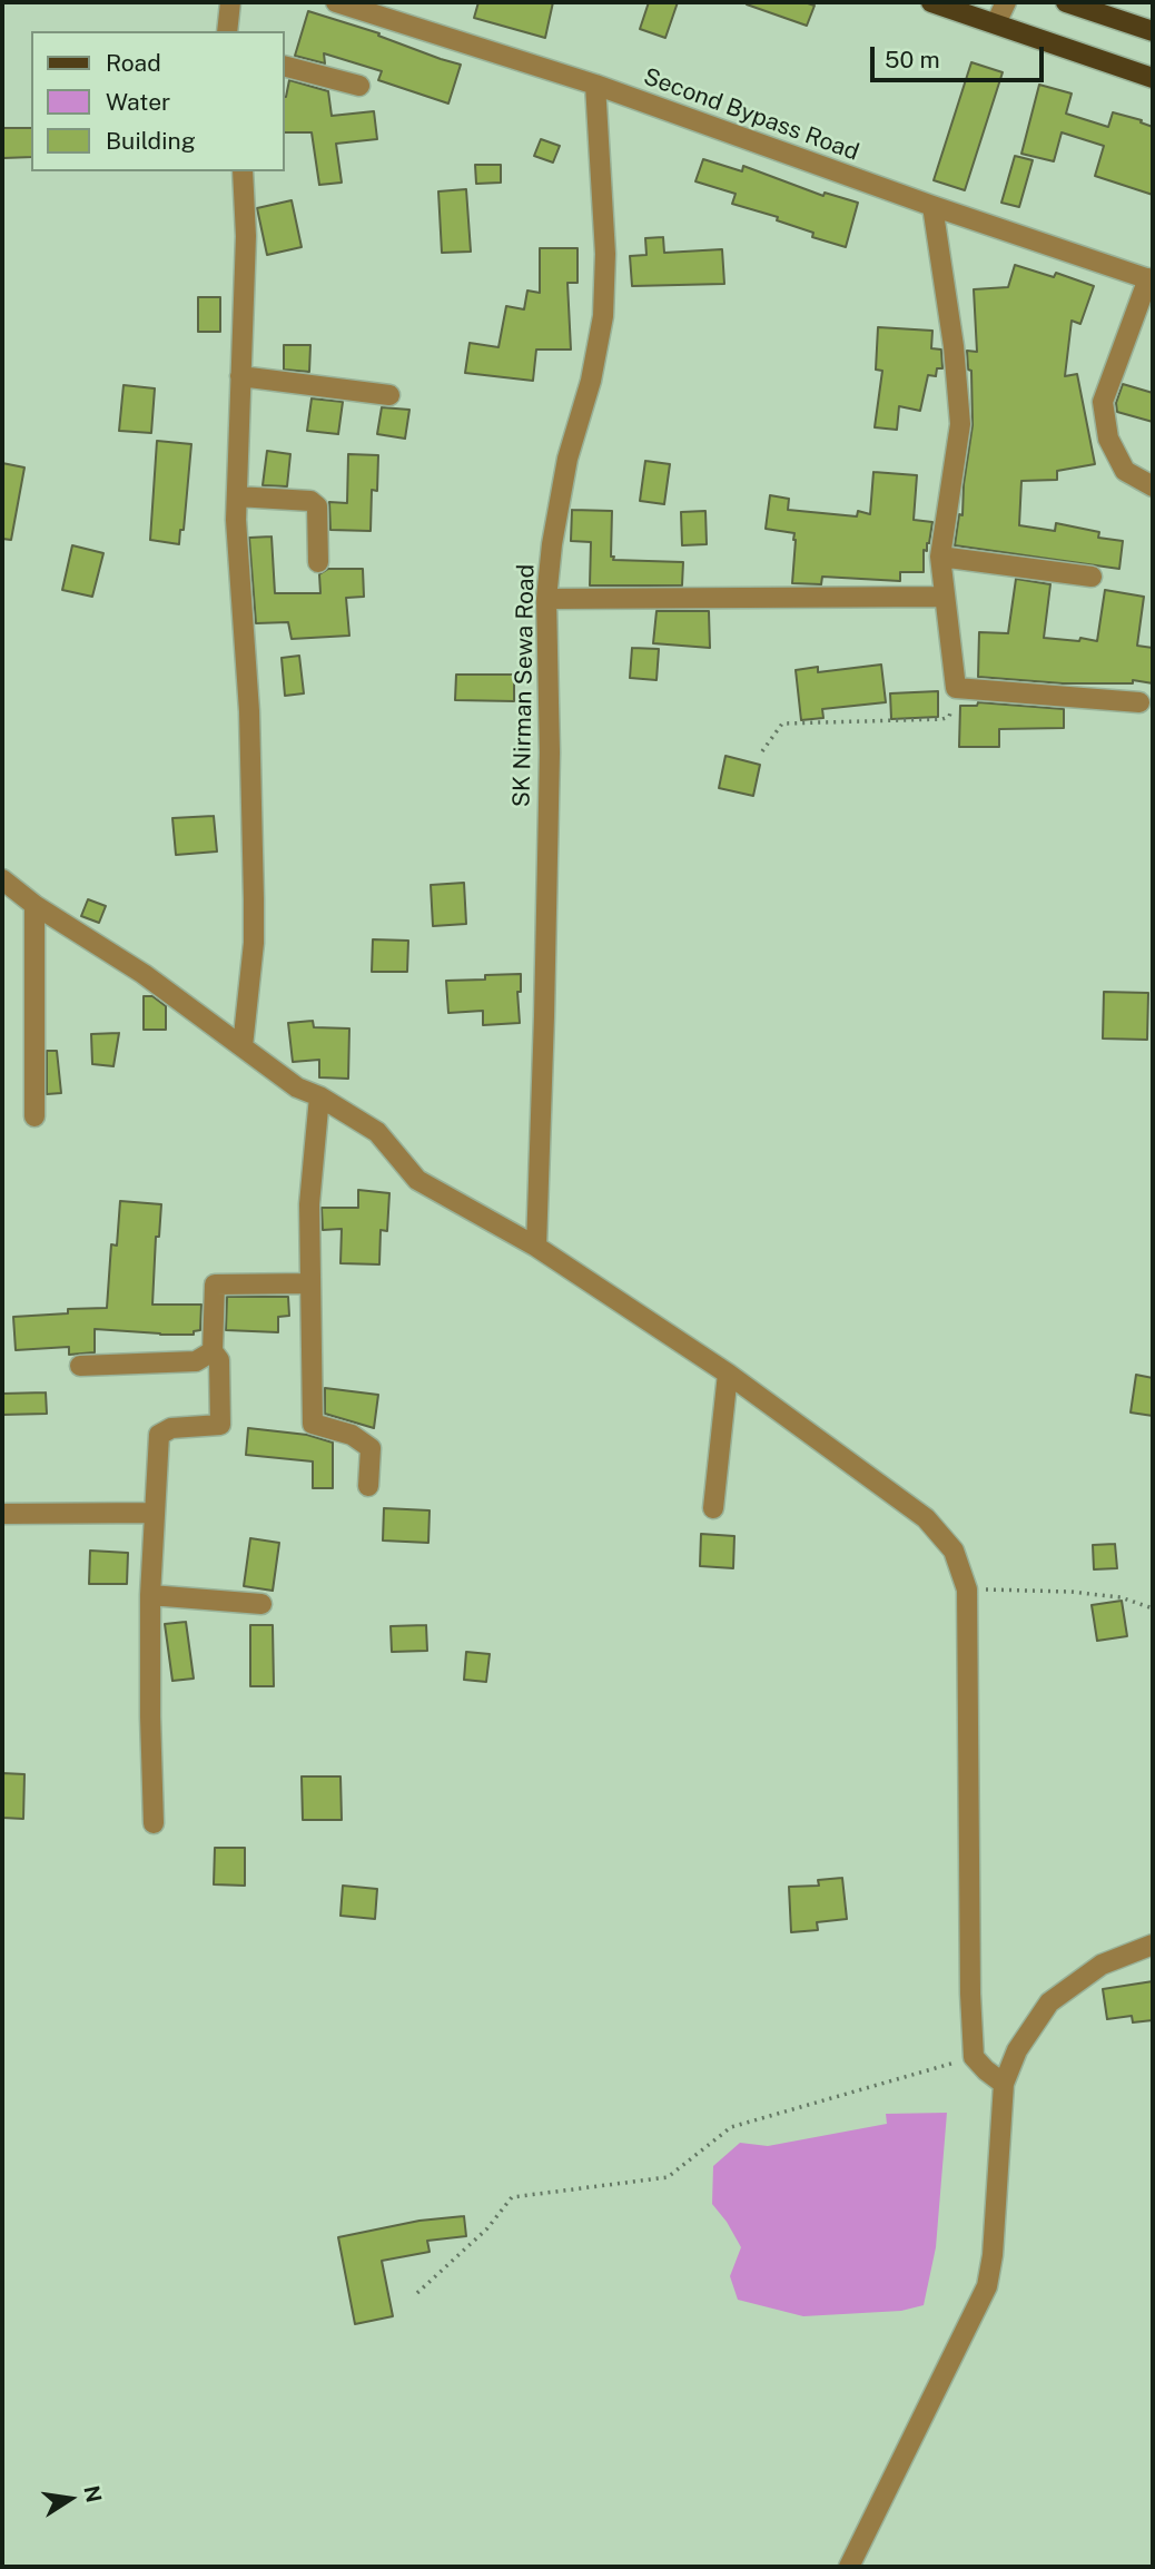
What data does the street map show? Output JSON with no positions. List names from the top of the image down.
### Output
{
  "streets": {
    "street": ["Second Bypass Road", "SK Nirman Sewa Road"]
  },
  "crossings": [
    ["Second Bypass Road", "SK Nirman Sewa Road"]
  ],
  "legend": ["Road", "Water", "Building"],
  "scale_bar": "50 m",
  "north": "right"
}
